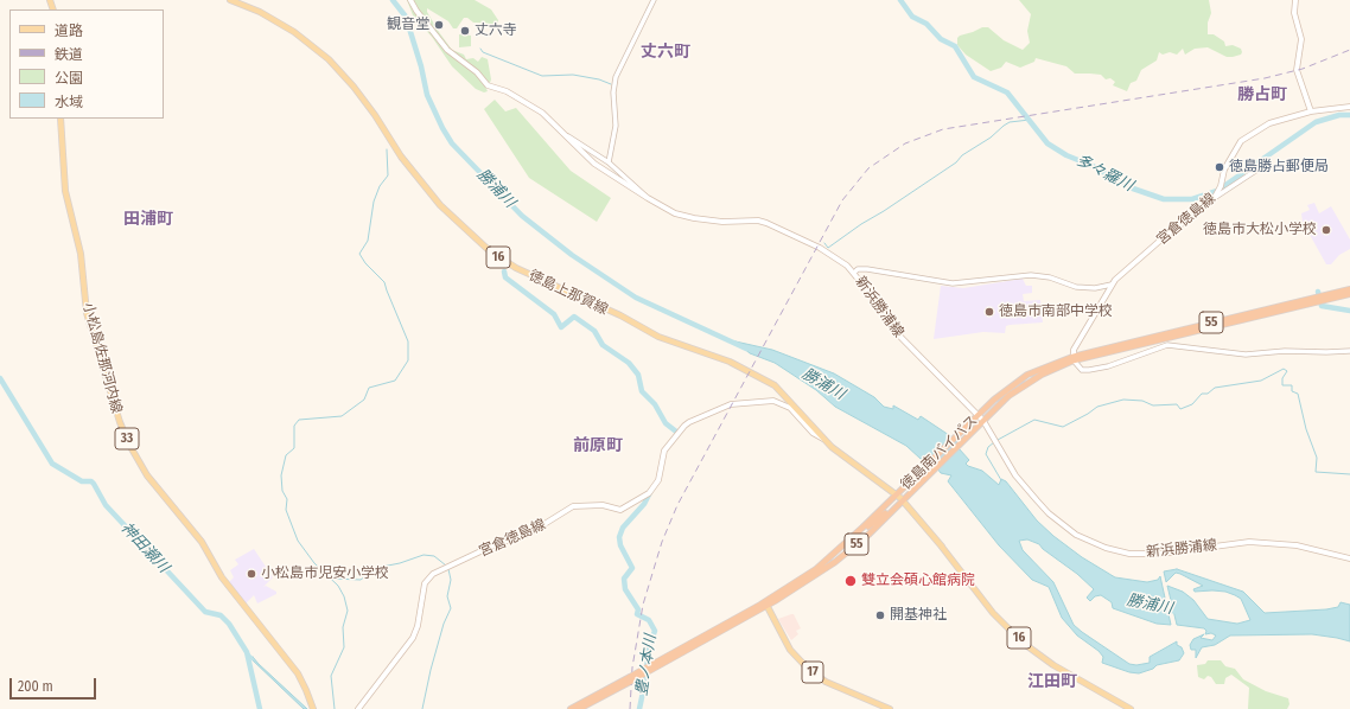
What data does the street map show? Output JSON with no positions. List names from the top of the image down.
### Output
{
  "streets": {
    "highway": ["55", "徳島南バイパス"],
    "main road": [
      "宮倉徳島線",
      "16",
      "徳島上那賀線",
      "新浜勝浦線",
      "小松島佐那河内線",
      "33",
      "17"
    ]
  },
  "crossings": [
    ["宮倉徳島線", "徳島上那賀線"],
    ["宮倉徳島線", "徳島南バイパス"],
    ["徳島上那賀線", "徳島南バイパス"],
    ["新浜勝浦線", "徳島南バイパス"],
    ["徳島南バイパス", "17"]
  ],
  "districts": [
    "丈六町",
    "勝占町",
    "田浦町",
    "前原町",
    "江田町"
  ],
  "water": [
    "多々羅川",
    "勝浦川",
    "神田瀬川",
    "豊ノ本川"
  ],
  "places": [
    "観音堂",
    "丈六寺",
    "徳島勝占郵便局",
    "徳島市大松小学校",
    "徳島市南部中学校",
    "小松島市児安小学校",
    "雙立会碩心館病院",
    "開基神社"
  ],
  "legend": [
    "道路",
    "鉄道",
    "公園",
    "水域"
  ],
  "scale_bar": "200 m"
}
